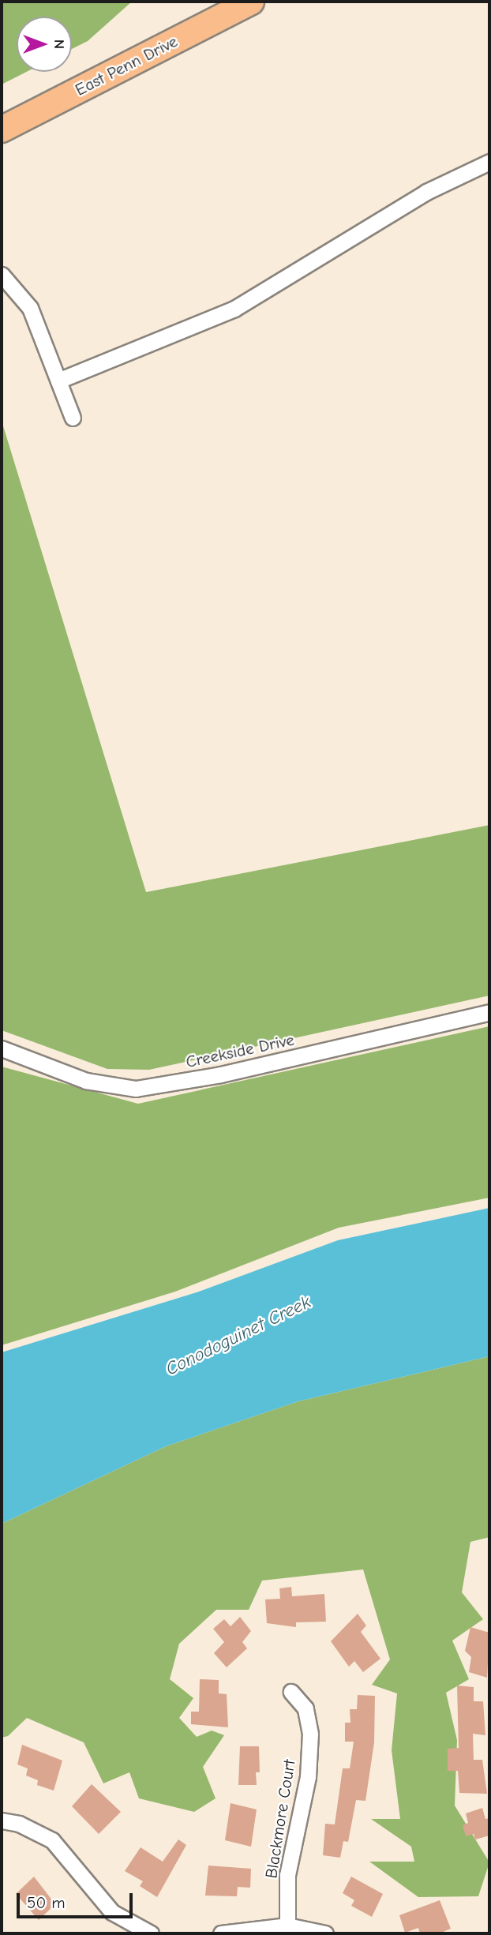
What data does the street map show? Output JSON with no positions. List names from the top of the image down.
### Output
{
  "streets": {
    "main road": ["East Penn Drive"],
    "street": ["Creekside Drive", "Blackmore Court"]
  },
  "water": ["Conodoguinet Creek"],
  "scale_bar": "50 m",
  "north": "right"
}
